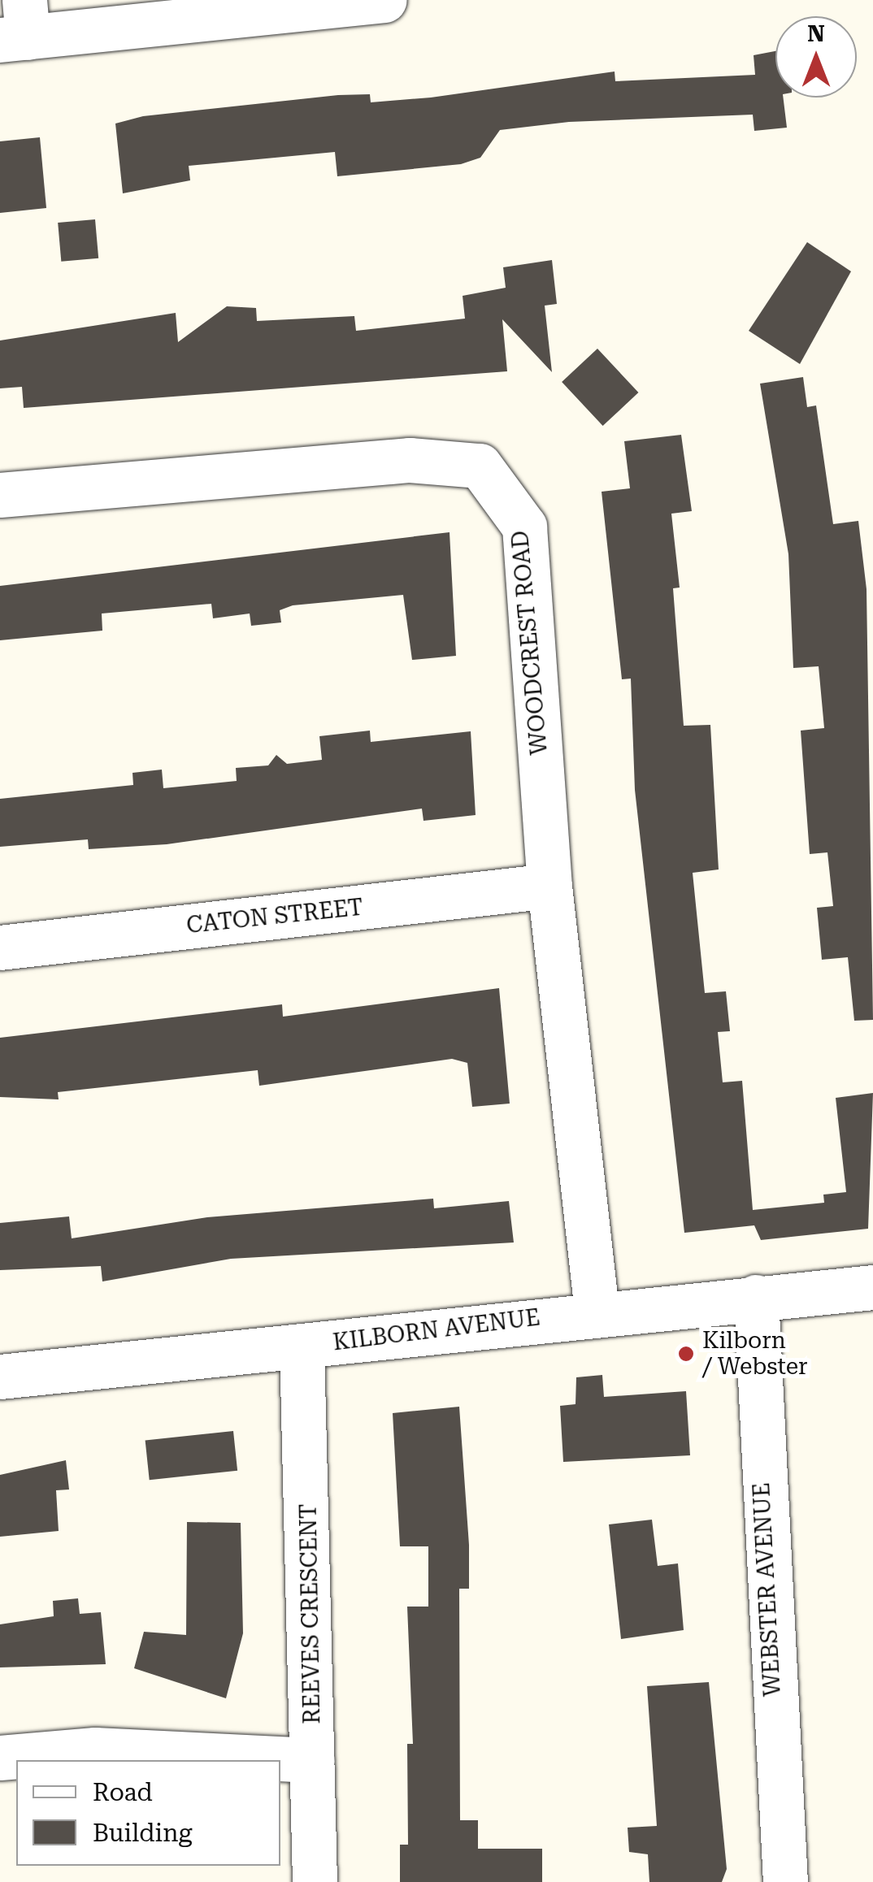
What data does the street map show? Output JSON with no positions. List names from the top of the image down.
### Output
{
  "streets": {
    "street": [
      "WOODCREST ROAD",
      "CATON STREET",
      "KILBORN AVENUE",
      "WEBSTER AVENUE",
      "REEVES CRESCENT"
    ]
  },
  "crossings": [
    ["WOODCREST ROAD", "CATON STREET"],
    ["WOODCREST ROAD", "KILBORN AVENUE"],
    ["KILBORN AVENUE", "WEBSTER AVENUE"],
    ["KILBORN AVENUE", "REEVES CRESCENT"]
  ],
  "places": ["Kilborn / Webster"],
  "legend": ["Road", "Building"],
  "north": "top"
}
